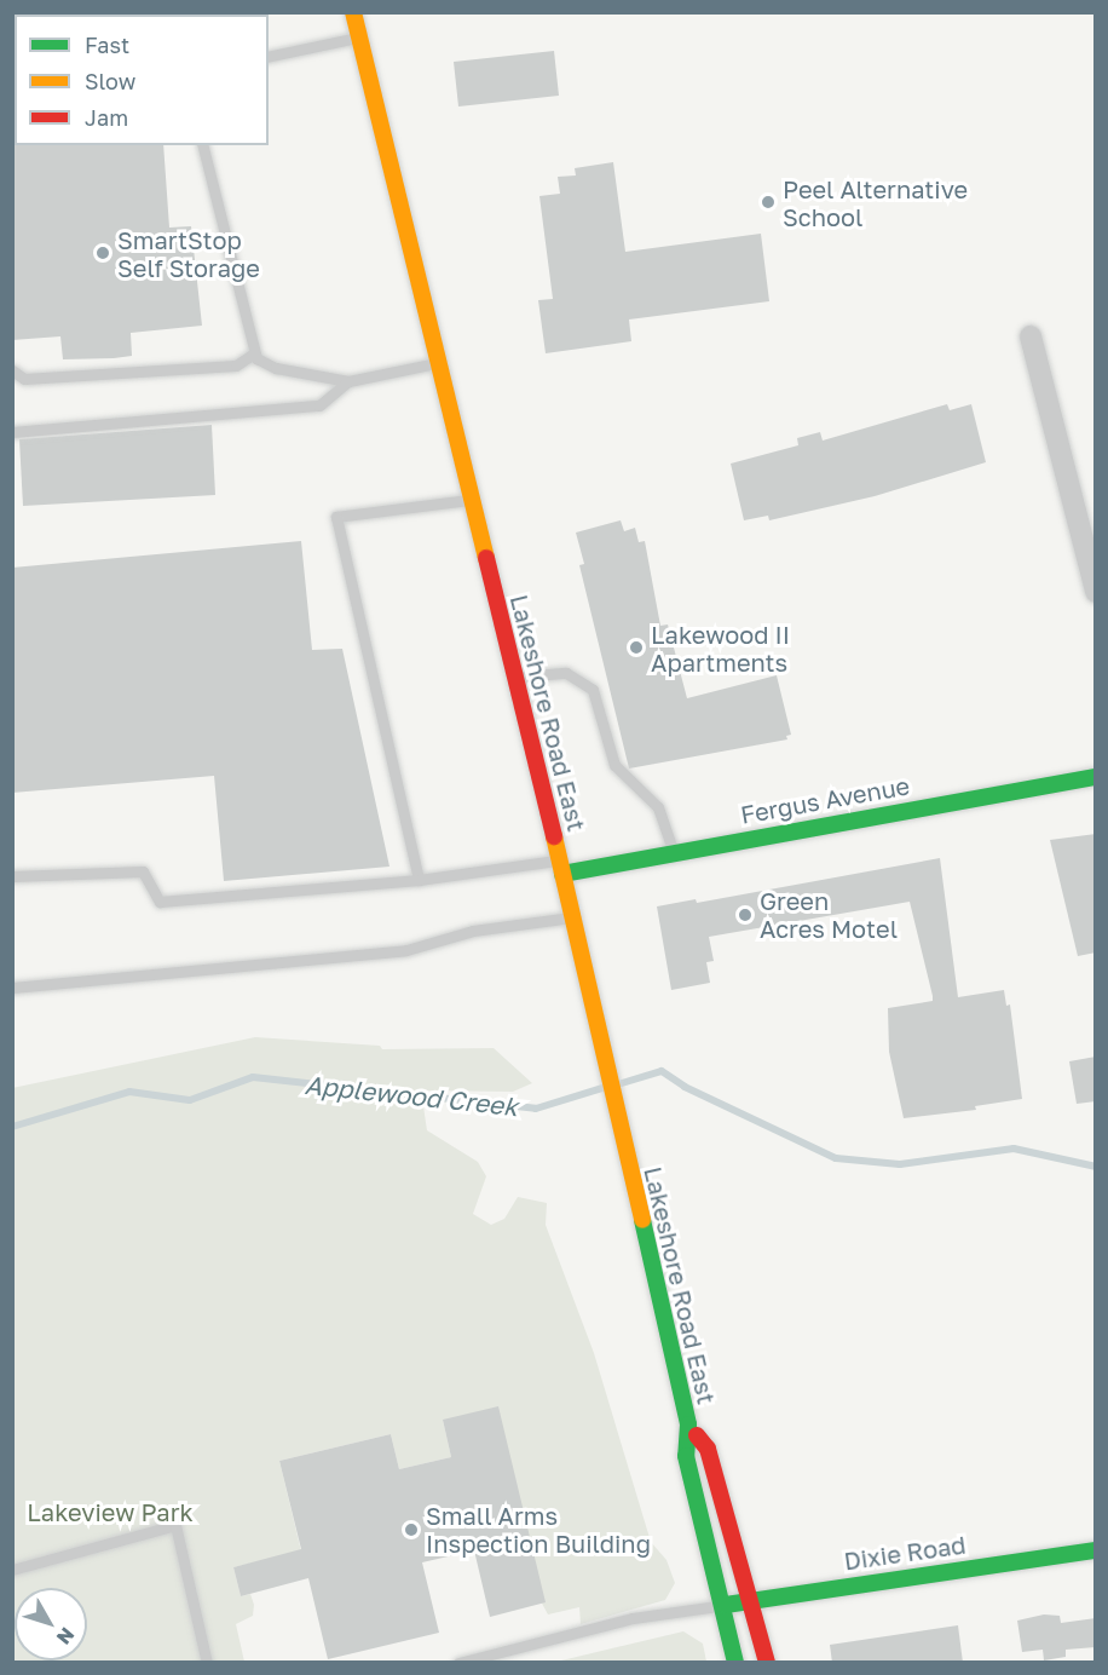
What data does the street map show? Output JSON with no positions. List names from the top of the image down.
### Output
{
  "streets": {
    "main road": ["Lakeshore Road East", "Fergus Avenue", "Dixie Road"]
  },
  "crossings": [
    ["Lakeshore Road East", "Fergus Avenue"],
    ["Lakeshore Road East", "Dixie Road"]
  ],
  "water": ["Applewood Creek"],
  "parks": ["Lakeview Park"],
  "places": [
    "Peel Alternative School",
    "SmartStop Self Storage",
    "Lakewood II Apartments",
    "Green Acres Motel",
    "Small Arms Inspection Building"
  ],
  "legend": ["Fast", "Slow", "Jam"],
  "north": "bottom right"
}
